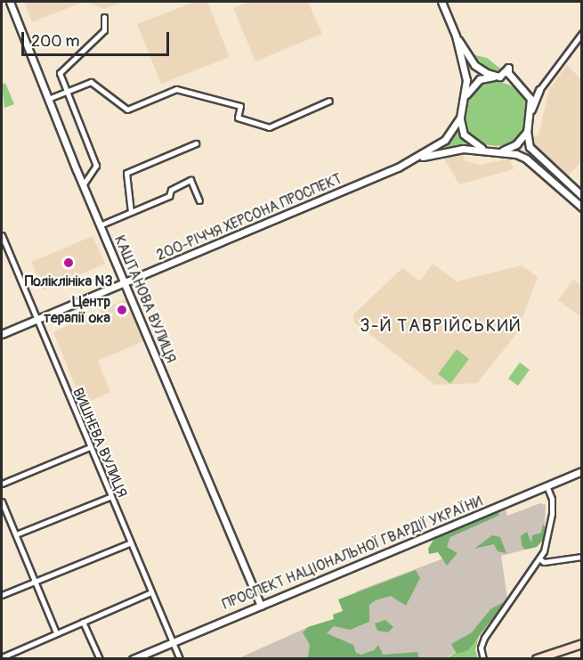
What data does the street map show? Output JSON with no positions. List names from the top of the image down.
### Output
{
  "streets": {
    "street": [
      "200-РІЧЧЯ ХЕРСОНА ПРОСПЕКТ",
      "КАШТАНОВА ВУЛИЦЯ",
      "ВИШНЕВА ВУЛИЦЯ",
      "ПРОСПЕКТ НАЦІОНАЛЬНОЇ ГВАРДІЇ УКРАЇНИ"
    ]
  },
  "crossings": [
    ["200-РІЧЧЯ ХЕРСОНА ПРОСПЕКТ", "КАШТАНОВА ВУЛИЦЯ"],
    ["200-РІЧЧЯ ХЕРСОНА ПРОСПЕКТ", "ВИШНЕВА ВУЛИЦЯ"],
    ["КАШТАНОВА ВУЛИЦЯ", "ПРОСПЕКТ НАЦІОНАЛЬНОЇ ГВАРДІЇ УКРАЇНИ"],
    ["ВИШНЕВА ВУЛИЦЯ", "ПРОСПЕКТ НАЦІОНАЛЬНОЇ ГВАРДІЇ УКРАЇНИ"]
  ],
  "districts": ["3-Й ТАВРІЙСЬКИЙ"],
  "places": ["Поліклініка N3", "Центр терапії ока"],
  "scale_bar": "200 m"
}
